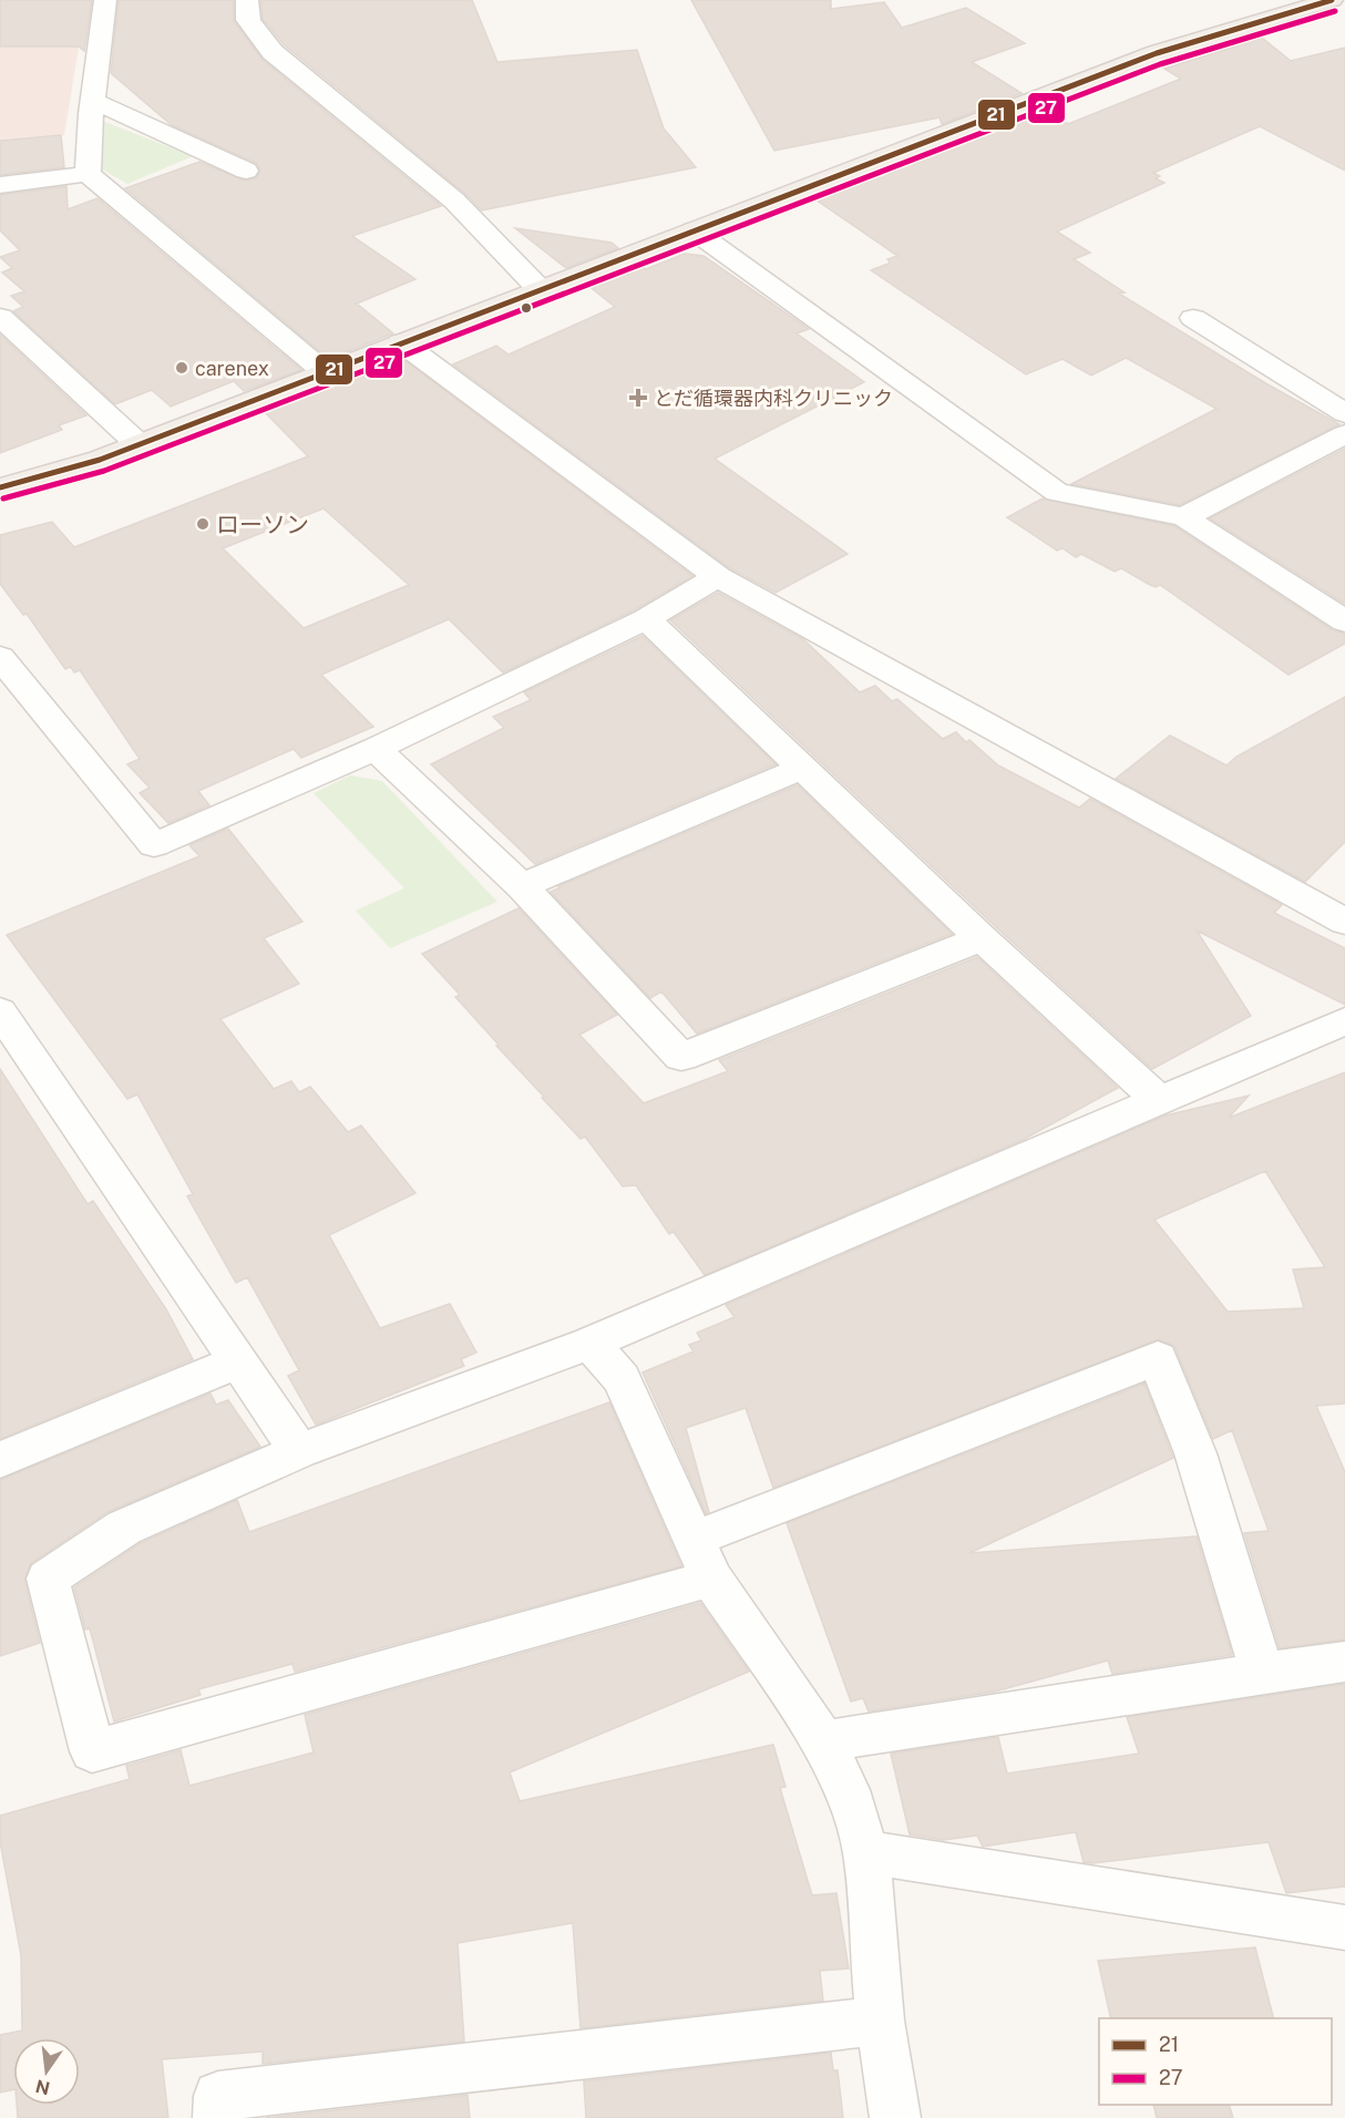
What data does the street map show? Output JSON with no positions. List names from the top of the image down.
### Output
{
  "places": {
    "other": ["carenex", "ローソン"],
    "health": ["とだ循環器内科クリニック"]
  },
  "lines": ["transit line 21", "transit line 27"],
  "legend": ["21", "27"],
  "north": "bottom"
}
